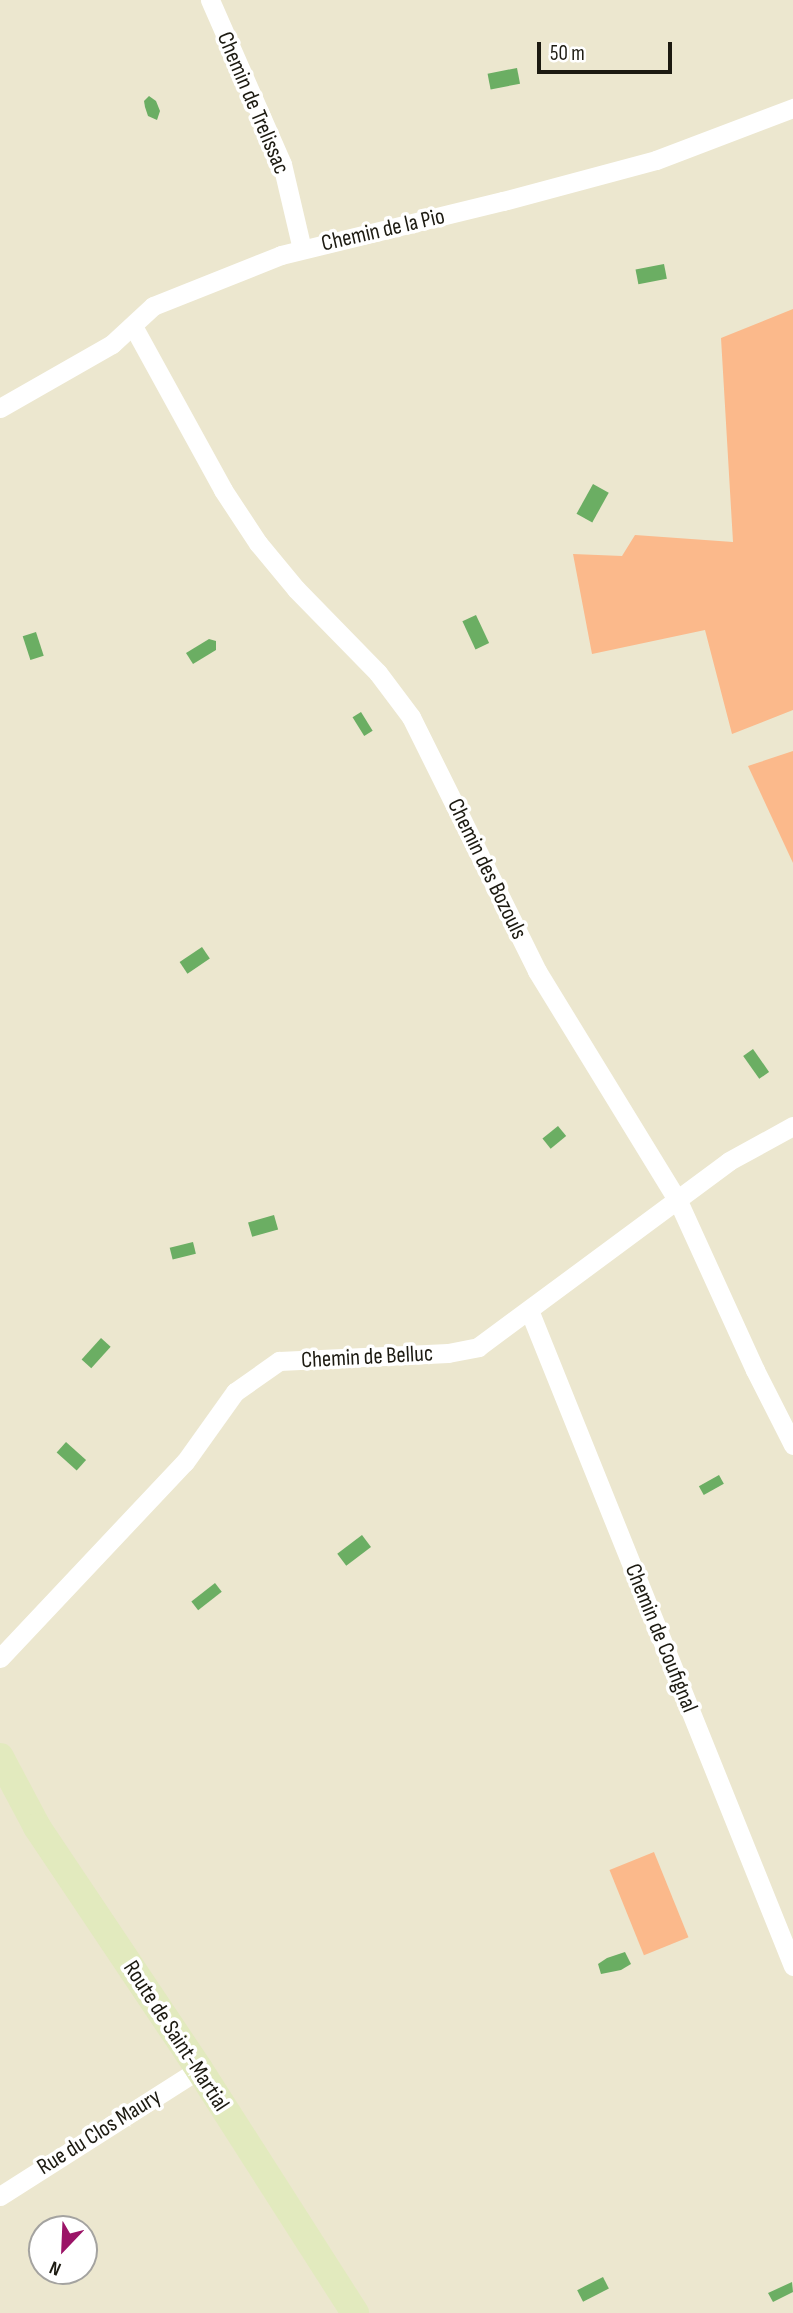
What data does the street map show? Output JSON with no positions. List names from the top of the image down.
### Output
{
  "streets": {
    "main road": ["Route de Saint-Martial"],
    "street": [
      "Chemin de Trelissac",
      "Chemin de la Pio",
      "Chemin des Bozouls",
      "Chemin de Belluc",
      "Chemin de Coufignal",
      "Rue du Clos Maury"
    ]
  },
  "crossings": [
    ["Chemin de Trelissac", "Chemin de la Pio"],
    ["Chemin de la Pio", "Chemin des Bozouls"],
    ["Chemin des Bozouls", "Chemin de Belluc"],
    ["Chemin de Belluc", "Chemin de Coufignal"],
    ["Route de Saint-Martial", "Rue du Clos Maury"]
  ],
  "scale_bar": "50 m",
  "north": "bottom left"
}
